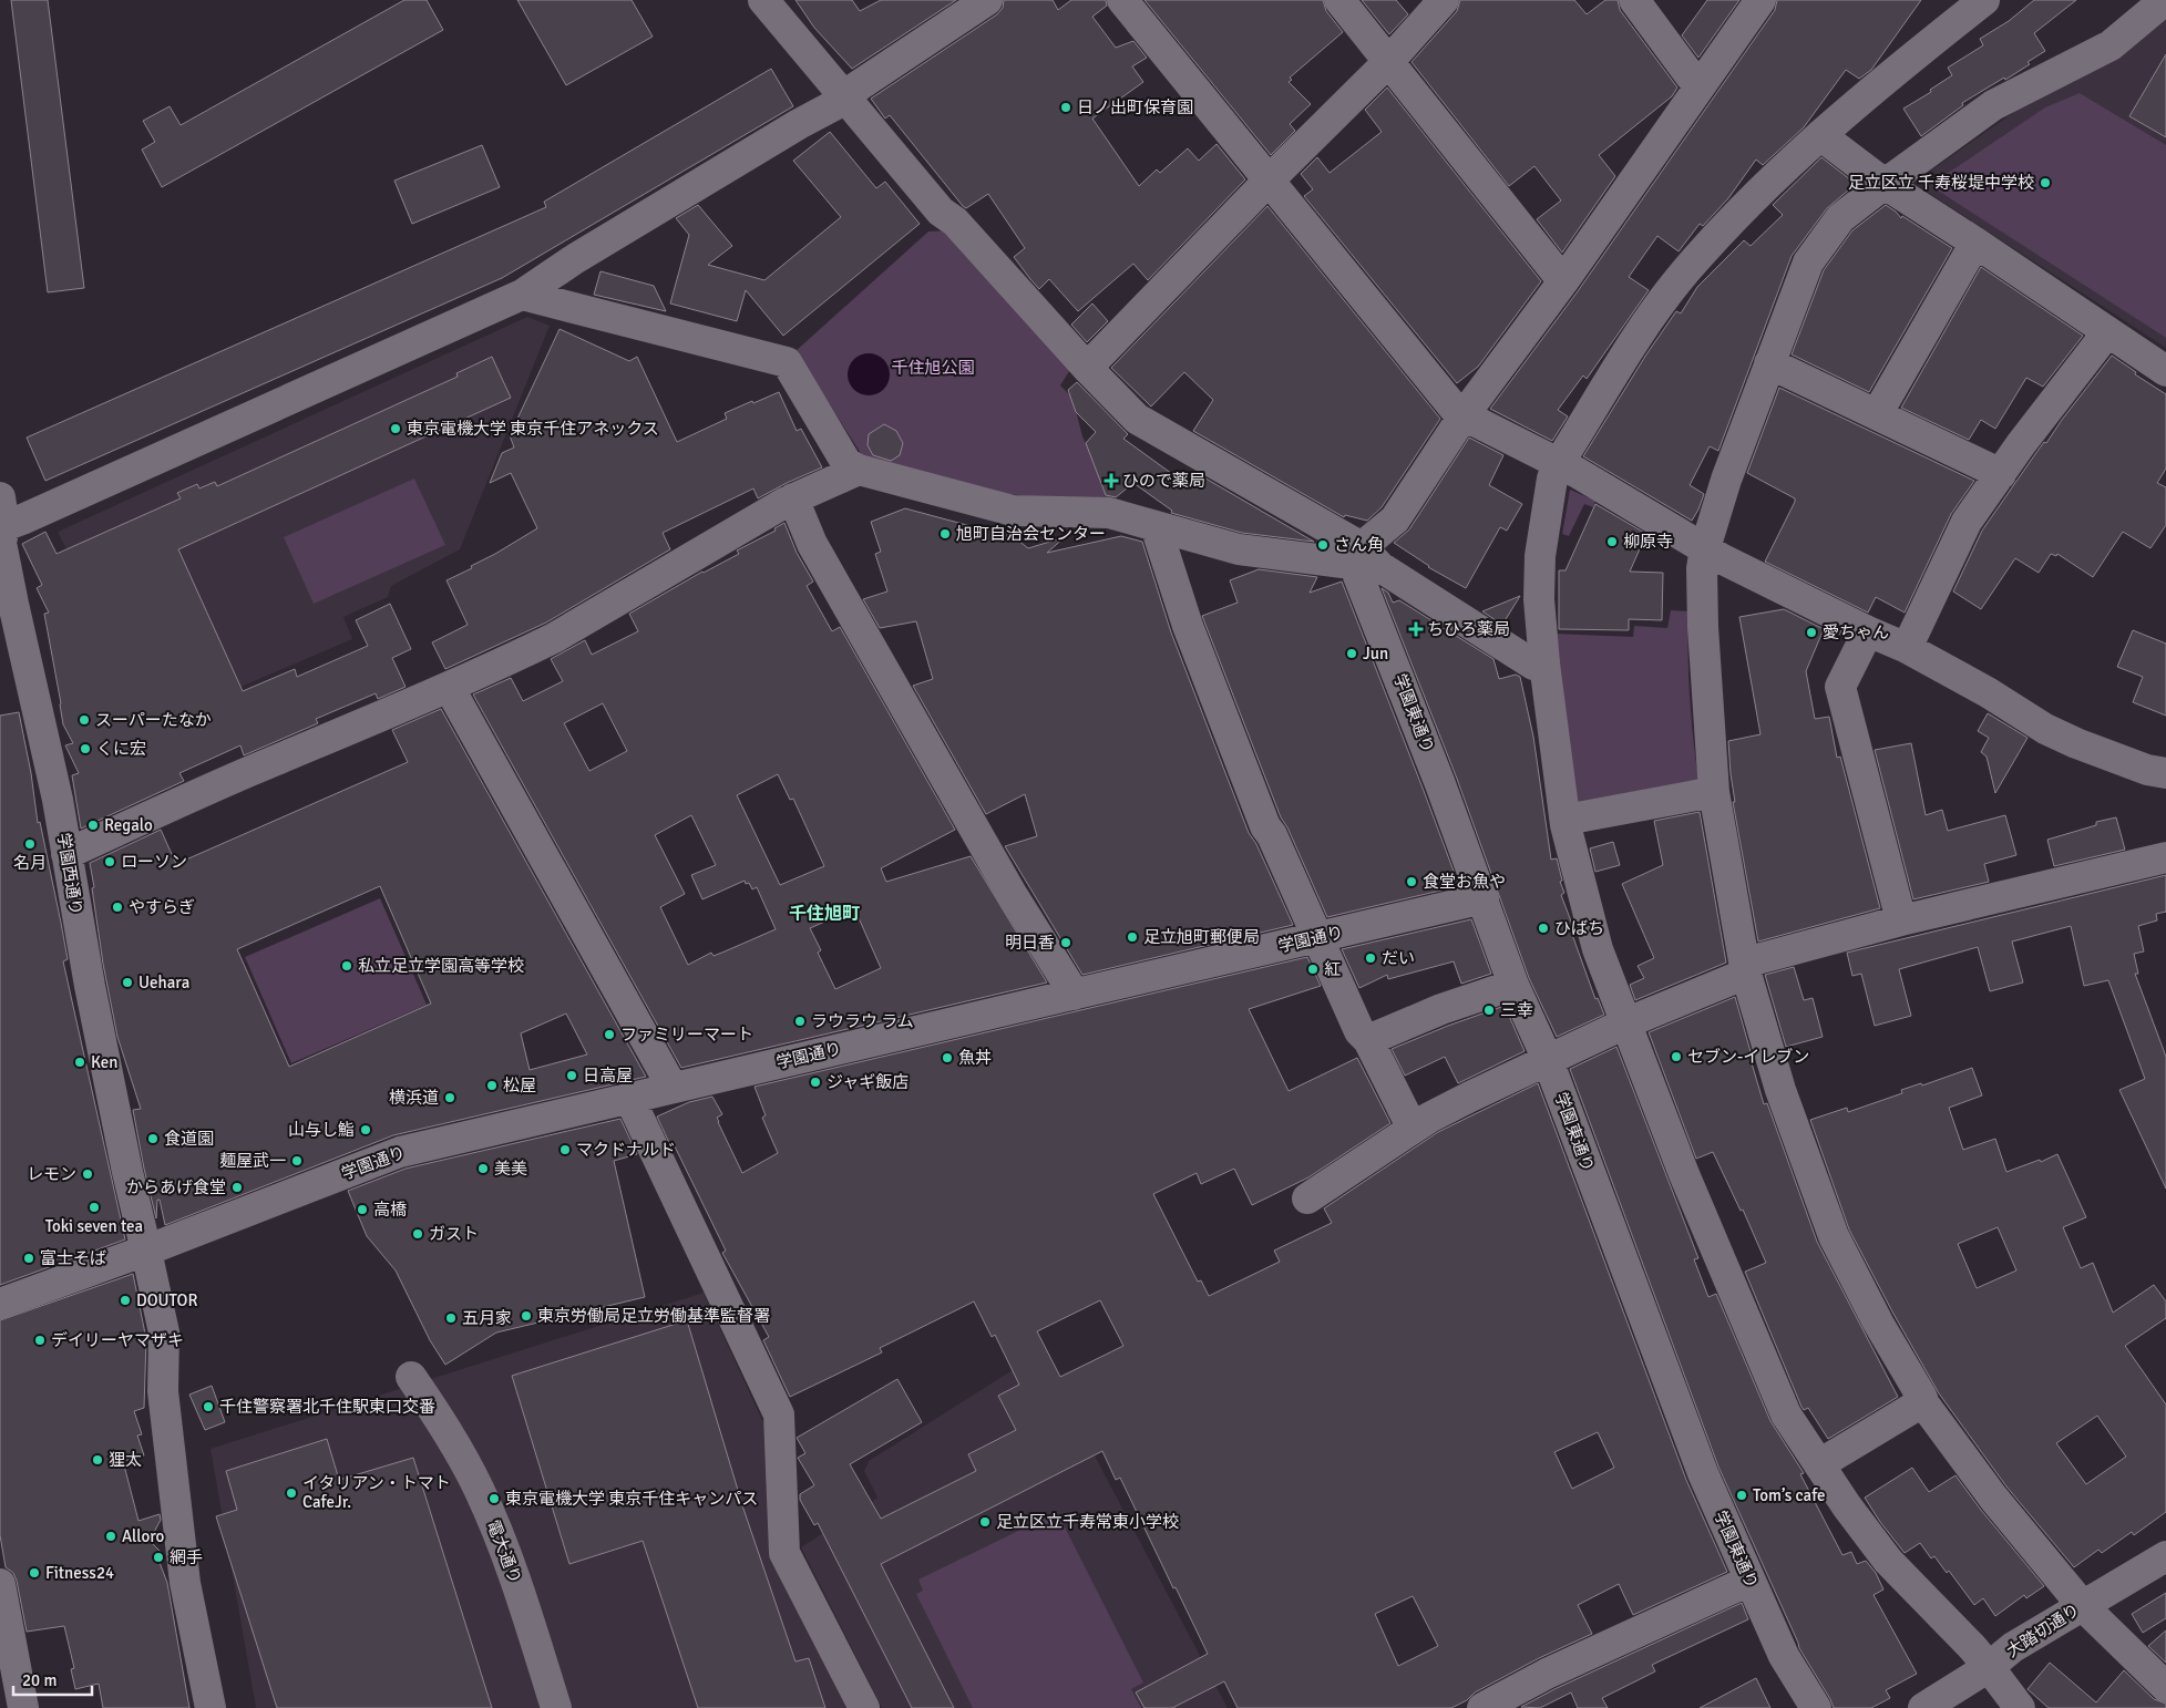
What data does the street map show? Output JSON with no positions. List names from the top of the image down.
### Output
{
  "streets": {
    "street": [
      "学園東通り",
      "学園西通り",
      "学園通り",
      "電大通り",
      "大踏切通り"
    ]
  },
  "crossings": [
    ["学園東通り", "学園通り"],
    ["学園西通り", "学園通り"]
  ],
  "districts": ["千住旭町"],
  "parks": ["千住旭公園"],
  "places": {
    "other": [
      "日ノ出町保育園",
      "足立区立 千寿桜堤中学校",
      "東京電機大学 東京千住アネックス",
      "旭町自治会センター",
      "柳原寺",
      "さん角",
      "愛ちゃん",
      "Jun",
      "スーパーたなか",
      "くに宏",
      "Regalo",
      "名月",
      "ローソン",
      "食堂お魚や",
      "やすらぎ",
      "ひばち",
      "足立旭町郵便局",
      "明日香",
      "だい",
      "私立足立学園高等学校",
      "紅",
      "Uehara",
      "三幸",
      "ラウラウ ラム",
      "ファミリーマート",
      "セブン-イレブン",
      "魚丼",
      "Ken",
      "日高屋",
      "ジャギ飯店",
      "松屋",
      "横浜道",
      "山与し鮨",
      "食道園",
      "マクドナルド",
      "麺屋武一",
      "美美",
      "レモン",
      "からあげ食堂",
      "Toki seven tea",
      "高橋",
      "ガスト",
      "富士そば",
      "DOUTOR",
      "東京労働局足立労働基準監督署",
      "五月家",
      "デイリーヤマザキ",
      "千住警察署北千住駅東口交番",
      "狸太",
      "イタリアン・トマト CafeJr.",
      "Tom’s cafe",
      "東京電機大学 東京千住キャンパス",
      "足立区立千寿常東小学校",
      "Alloro",
      "網手",
      "Fitness24"
    ],
    "health": ["ひので薬局", "ちひろ薬局"]
  },
  "scale_bar": "20 m"
}
